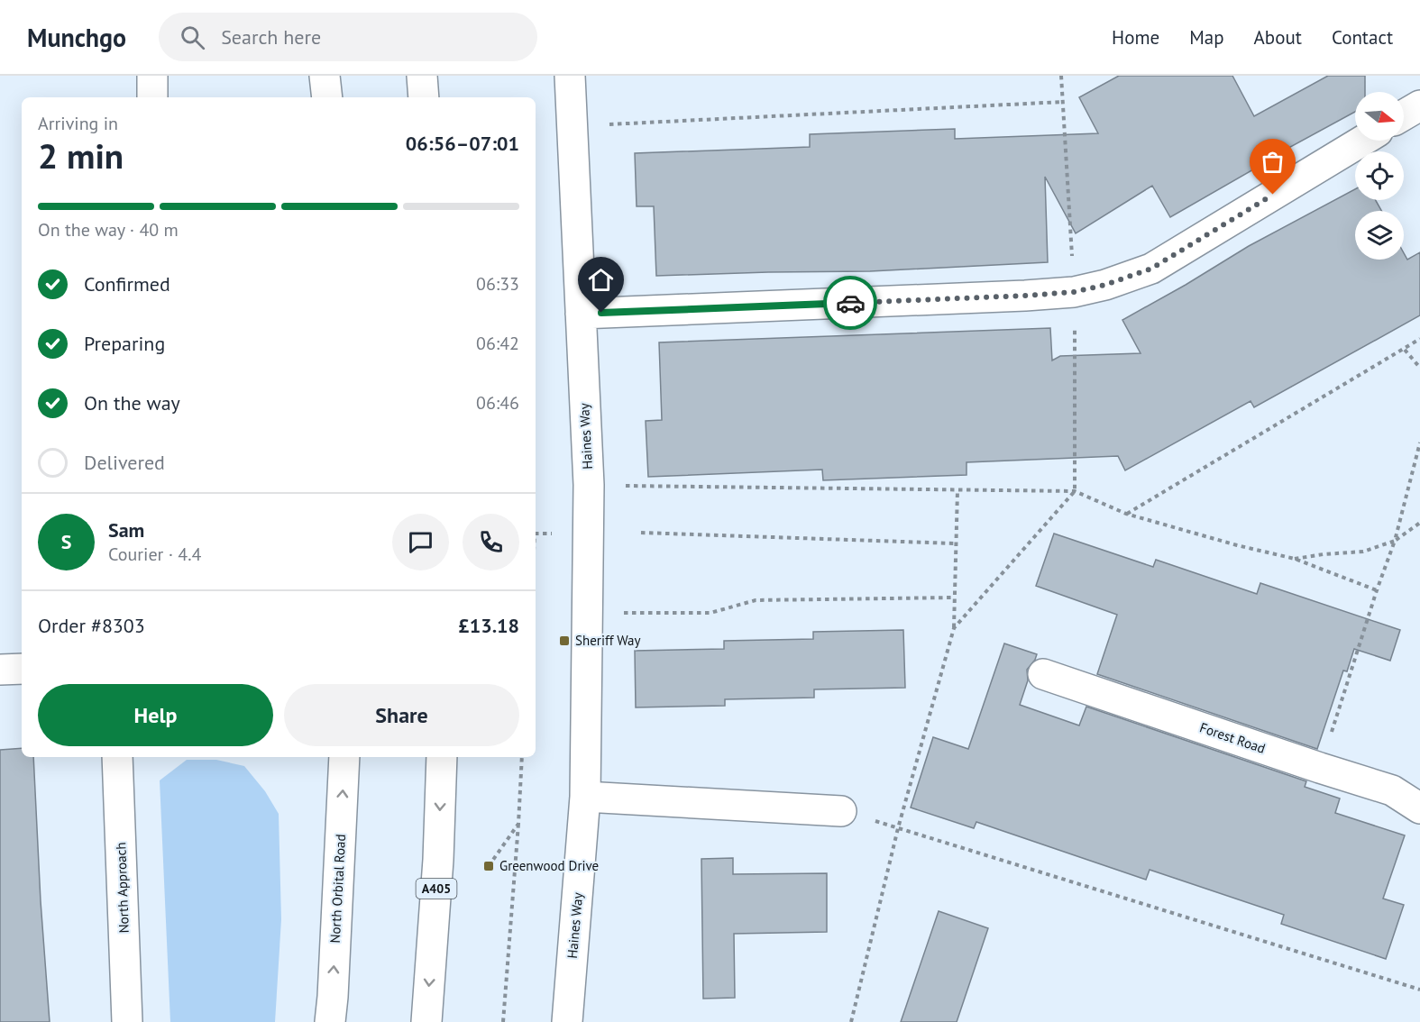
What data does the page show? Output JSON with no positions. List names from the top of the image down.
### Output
{
  "streets": {
    "main road": [
      "Haines Way",
      "Forest Road",
      "North Approach",
      "North Orbital Road",
      "A405"
    ]
  },
  "places": {
    "transit": ["Sheriff Way", "Greenwood Drive"]
  },
  "north": "right",
  "page": {
    "header": "Munchgo",
    "search": "Search here",
    "nav": [
      "Home",
      "Map",
      "About",
      "Contact"
    ],
    "heading": ["2 min", "Arriving in", "06:56–07:01"],
    "panel": [
      "Sam",
      "Courier · 4.4",
      "Order #8303",
      "£13.18"
    ],
    "bar": "On the way · 40 m",
    "list": [
      ["Confirmed", "06:33"],
      ["Preparing", "06:42"],
      ["On the way", "06:46"],
      "Delivered"
    ],
    "round": "S",
    "buttons": ["Help", "Share"]
  }
}
